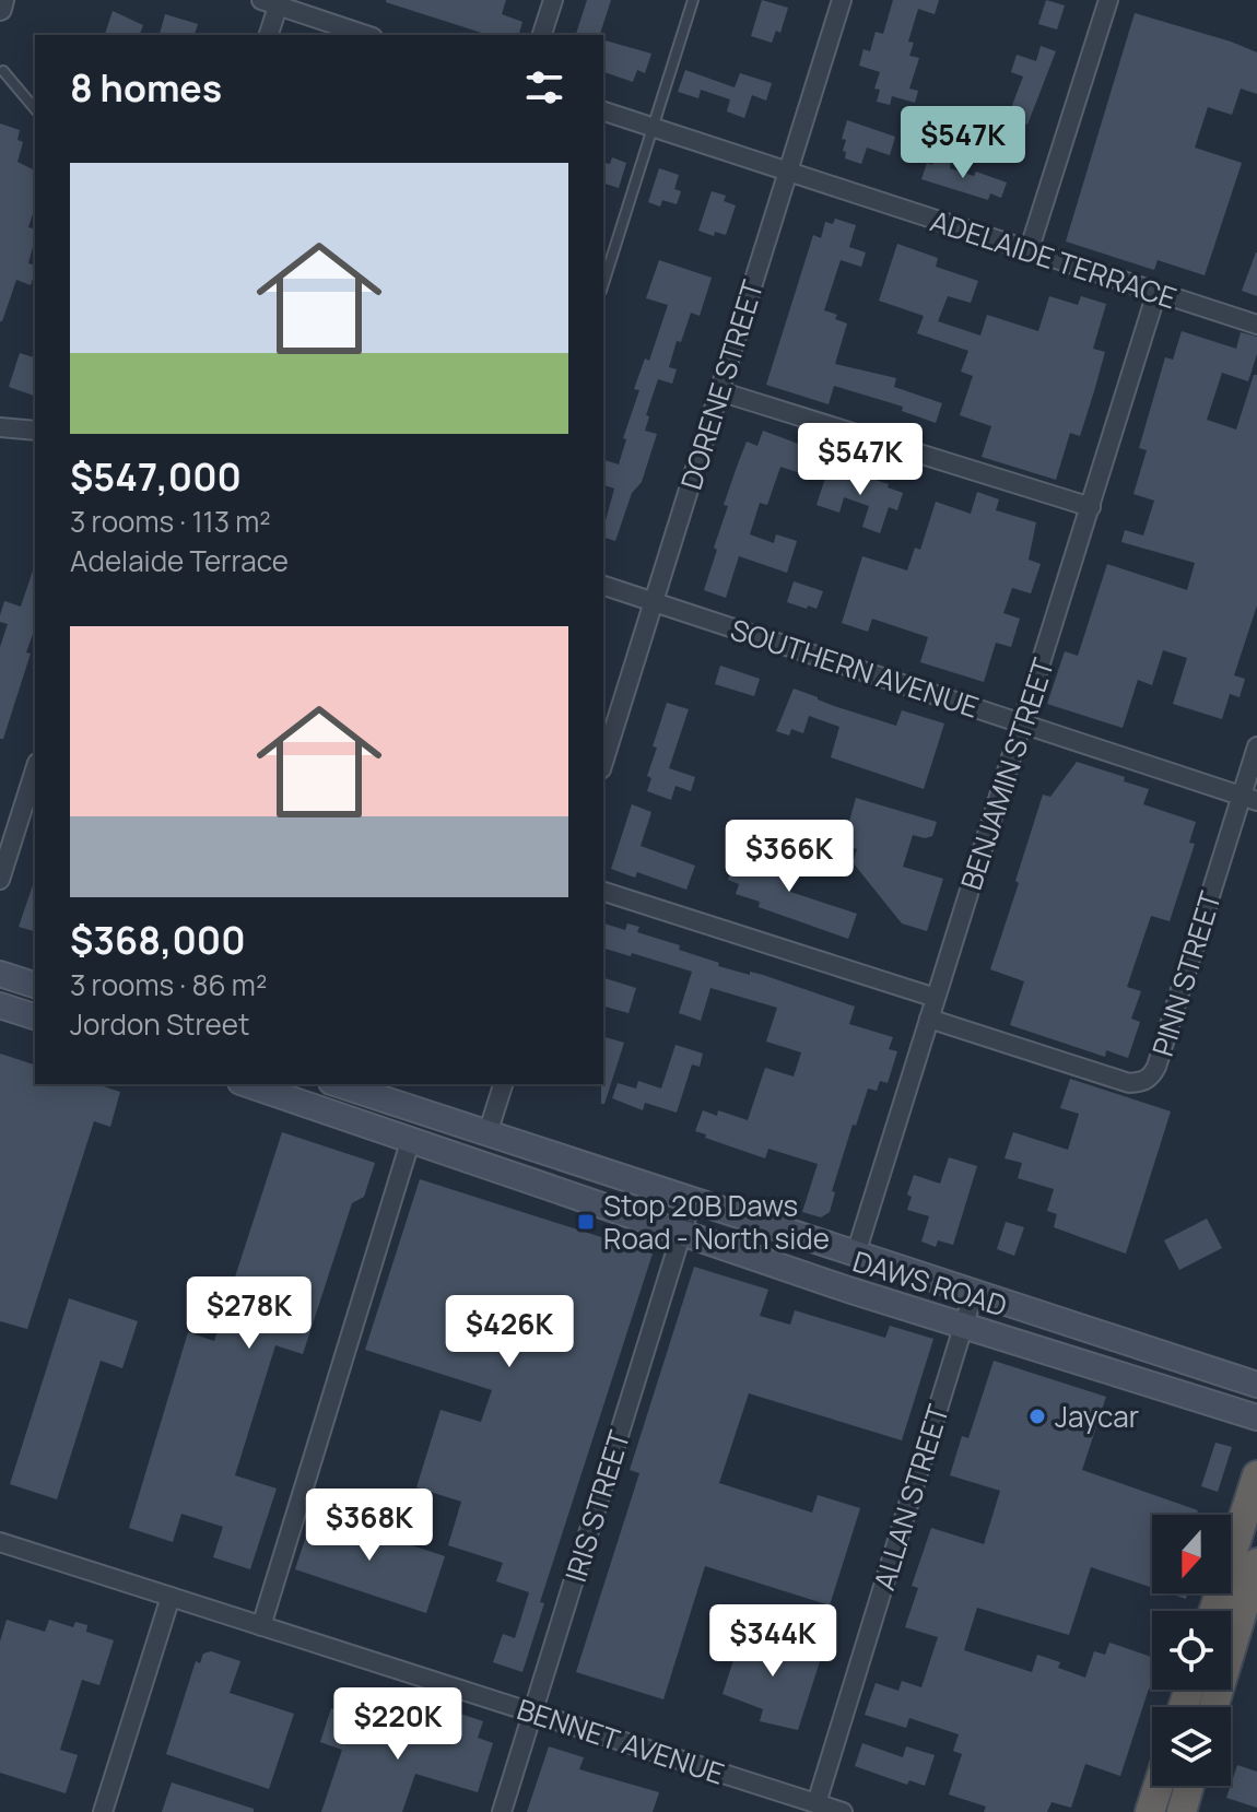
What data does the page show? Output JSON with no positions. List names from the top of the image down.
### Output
{
  "streets": {
    "main road": ["DAWS ROAD"],
    "street": [
      "ADELAIDE TERRACE",
      "DORENE STREET",
      "SOUTHERN AVENUE",
      "BENJAMIN STREET",
      "PINN STREET",
      "ALLAN STREET",
      "IRIS STREET",
      "BENNET AVENUE"
    ]
  },
  "crossings": [
    ["ADELAIDE TERRACE", "DORENE STREET"],
    ["ADELAIDE TERRACE", "BENJAMIN STREET"],
    ["DORENE STREET", "SOUTHERN AVENUE"],
    ["SOUTHERN AVENUE", "BENJAMIN STREET"],
    ["SOUTHERN AVENUE", "PINN STREET"],
    ["BENJAMIN STREET", "PINN STREET"],
    ["BENJAMIN STREET", "DAWS ROAD"],
    ["DAWS ROAD", "ALLAN STREET"],
    ["DAWS ROAD", "IRIS STREET"],
    ["ALLAN STREET", "BENNET AVENUE"],
    ["IRIS STREET", "BENNET AVENUE"]
  ],
  "places": {
    "transit": ["Stop 20B Daws Road - North side"],
    "other": ["Jaycar"]
  },
  "north": "bottom",
  "page": {
    "heading": "8 homes",
    "price": [
      "$547K",
      "$547K",
      "$366K",
      "$278K",
      "$426K",
      "$368K",
      "$344K",
      "$220K"
    ],
    "list": [
      {
        "name": "$547,000",
        "note": "3 rooms · 113 m² · Adelaide Terrace"
      },
      {
        "name": "$368,000",
        "note": "3 rooms · 86 m² · Jordon Street"
      }
    ]
  }
}
